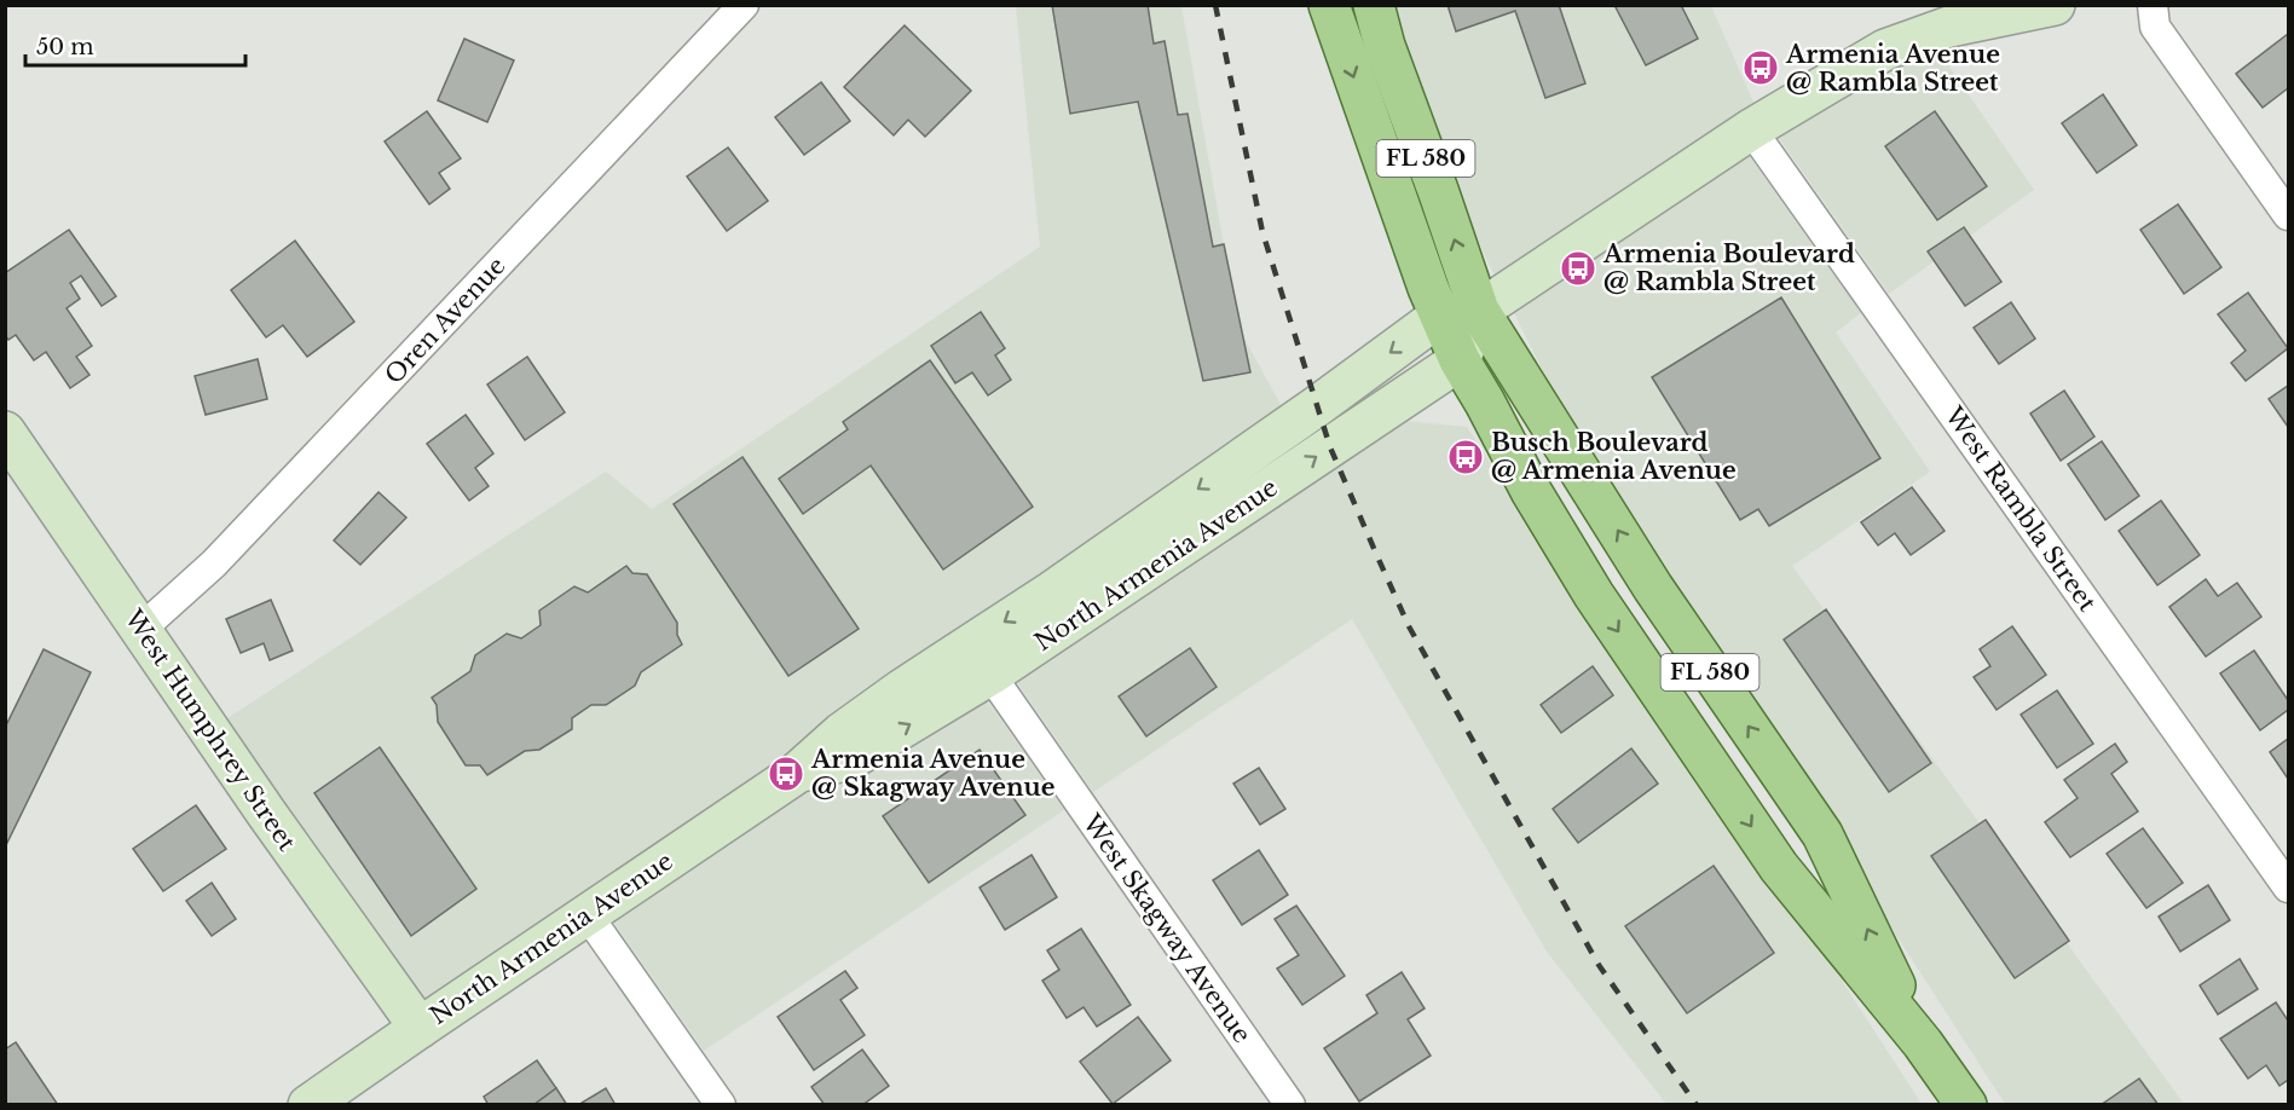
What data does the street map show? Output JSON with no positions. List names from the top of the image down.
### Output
{
  "streets": {
    "main road": ["FL 580", "North Armenia Avenue", "West Humphrey Street"],
    "street": ["Oren Avenue", "West Rambla Street", "West Skagway Avenue"]
  },
  "crossings": [
    ["FL 580", "North Armenia Avenue"],
    ["Oren Avenue", "West Humphrey Street"],
    ["West Rambla Street", "North Armenia Avenue"],
    ["North Armenia Avenue", "West Humphrey Street"],
    ["North Armenia Avenue", "West Skagway Avenue"]
  ],
  "places": {
    "bus stop": [
      "Armenia Avenue @ Rambla Street",
      "Armenia Boulevard @ Rambla Street",
      "Busch Boulevard @ Armenia Avenue",
      "Armenia Avenue @ Skagway Avenue"
    ]
  },
  "scale_bar": "50 m"
}
